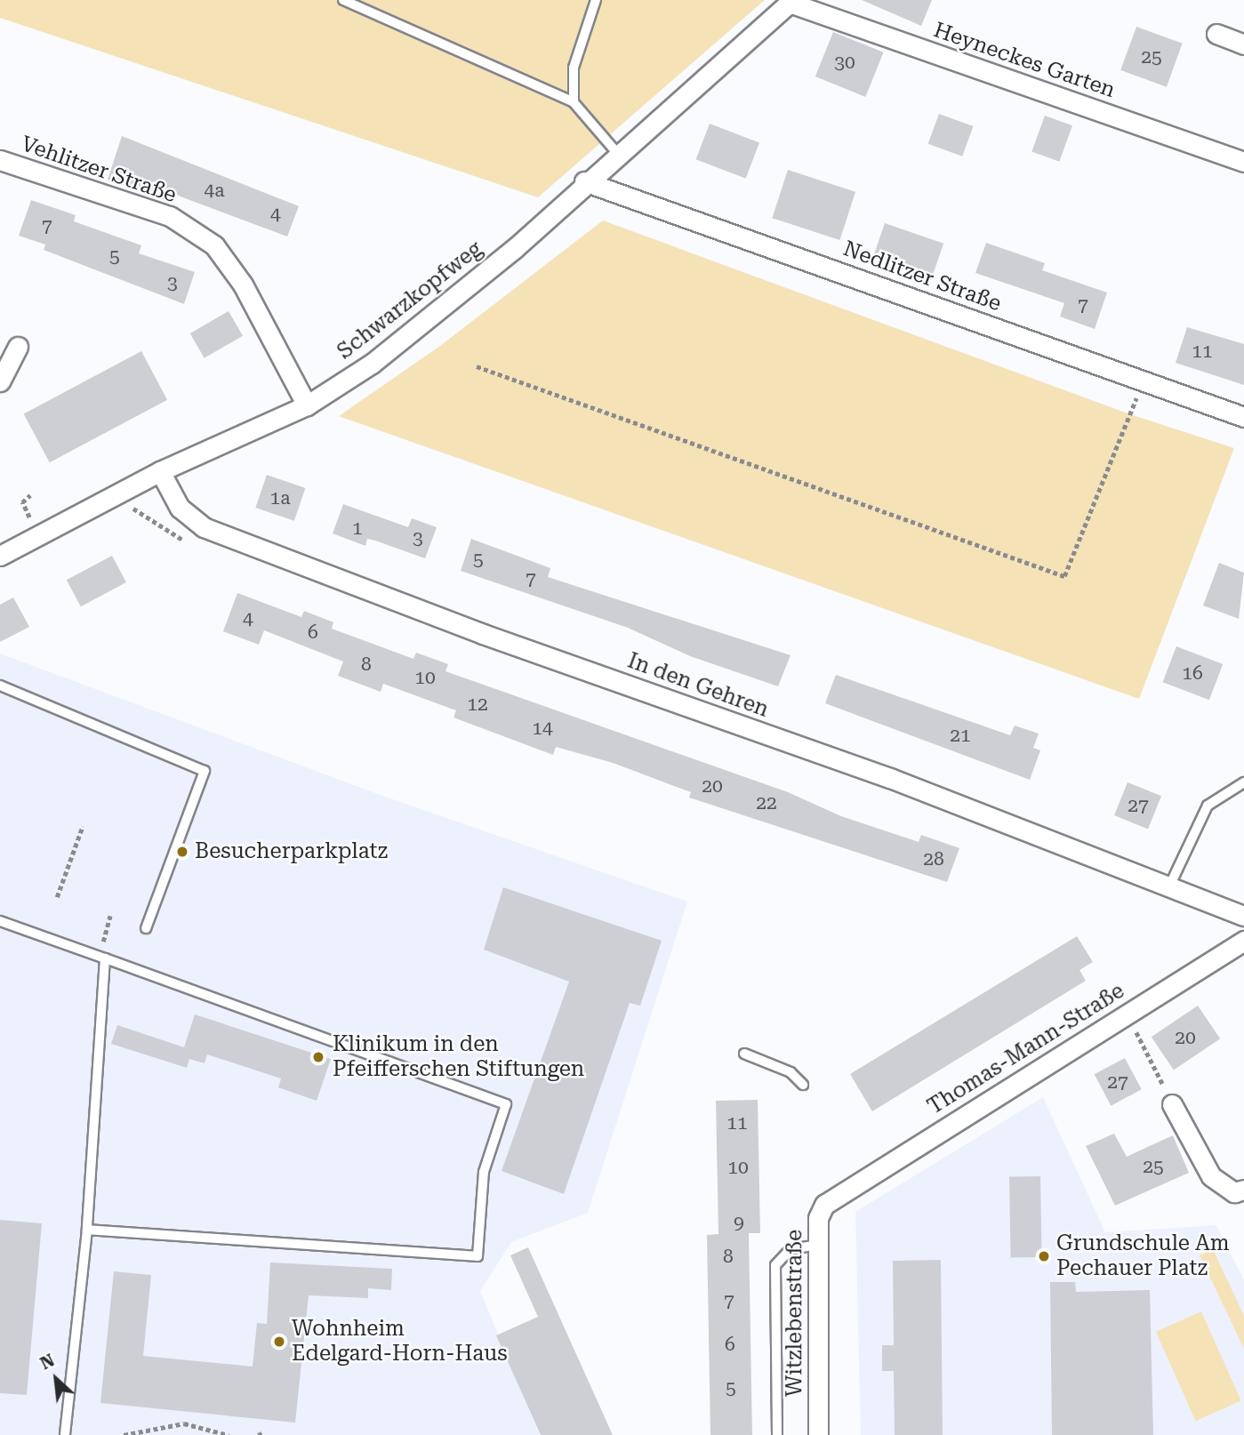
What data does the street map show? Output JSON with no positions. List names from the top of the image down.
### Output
{
  "streets": {
    "street": [
      "Heyneckes Garten",
      "Vehlitzer Straße",
      "Nedlitzer Straße",
      "Schwarzkopfweg",
      "In den Gehren",
      "Thomas-Mann-Straße",
      "Witzlebenstraße"
    ]
  },
  "crossings": [
    ["Heyneckes Garten", "Schwarzkopfweg"],
    ["Vehlitzer Straße", "Schwarzkopfweg"],
    ["Nedlitzer Straße", "Schwarzkopfweg"],
    ["Schwarzkopfweg", "In den Gehren"],
    ["Thomas-Mann-Straße", "Witzlebenstraße"]
  ],
  "places": [
    "Besucherparkplatz",
    "Klinikum in den Pfeifferschen Stiftungen",
    "Grundschule Am Pechauer Platz",
    "Wohnheim Edelgard-Horn-Haus"
  ],
  "house_numbers": [
    "25",
    "30",
    "4a",
    "4",
    "7",
    "5",
    "3",
    "7",
    "11",
    "1a",
    "1",
    "3",
    "5",
    "7",
    "4",
    "6",
    "8",
    "16",
    "10",
    "12",
    "14",
    "21",
    "20",
    "22",
    "27",
    "28",
    "20",
    "27",
    "11",
    "25",
    "10",
    "9",
    "8",
    "7",
    "6",
    "5"
  ],
  "north": "top left"
}
